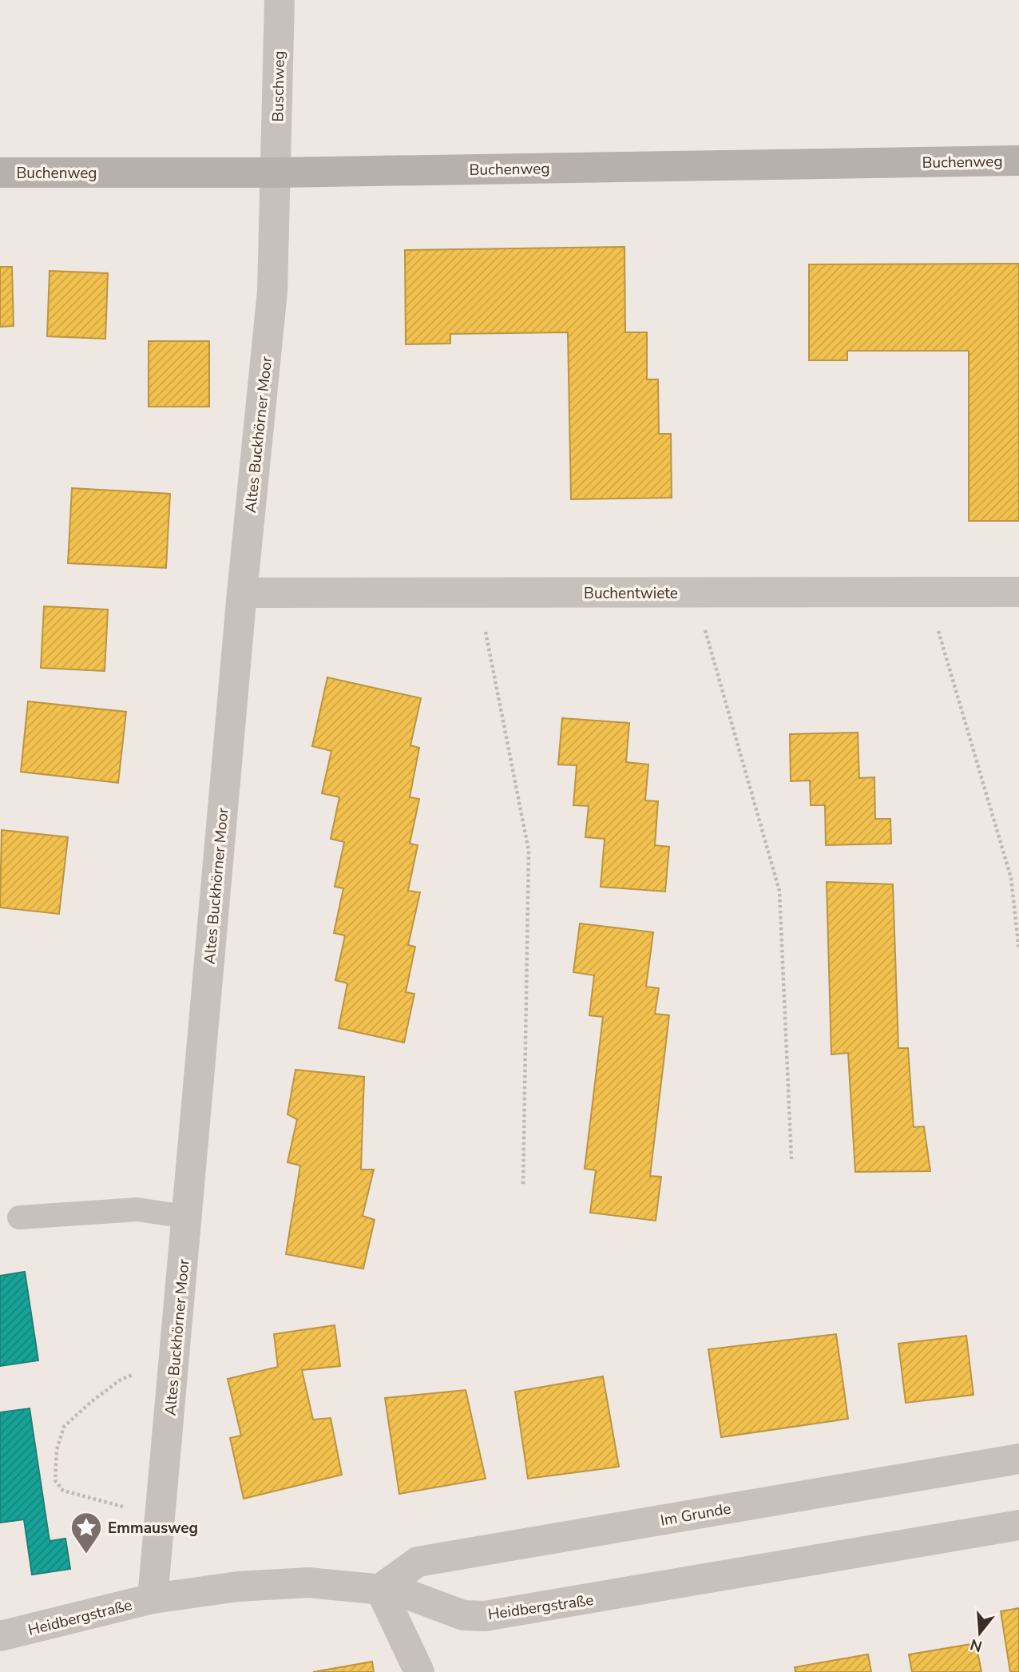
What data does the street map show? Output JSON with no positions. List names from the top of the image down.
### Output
{
  "streets": {
    "street": [
      "Buschweg",
      "Buchenweg",
      "Altes Buckhörner Moor",
      "Buchentwiete",
      "Im Grunde",
      "Heidbergstraße"
    ]
  },
  "crossings": [
    ["Buschweg", "Buchenweg"],
    ["Buschweg", "Altes Buckhörner Moor"],
    ["Buchenweg", "Altes Buckhörner Moor"],
    ["Altes Buckhörner Moor", "Buchentwiete"],
    ["Altes Buckhörner Moor", "Heidbergstraße"],
    ["Im Grunde", "Heidbergstraße"]
  ],
  "places": {
    "place": ["Emmausweg"]
  },
  "north": "bottom"
}
